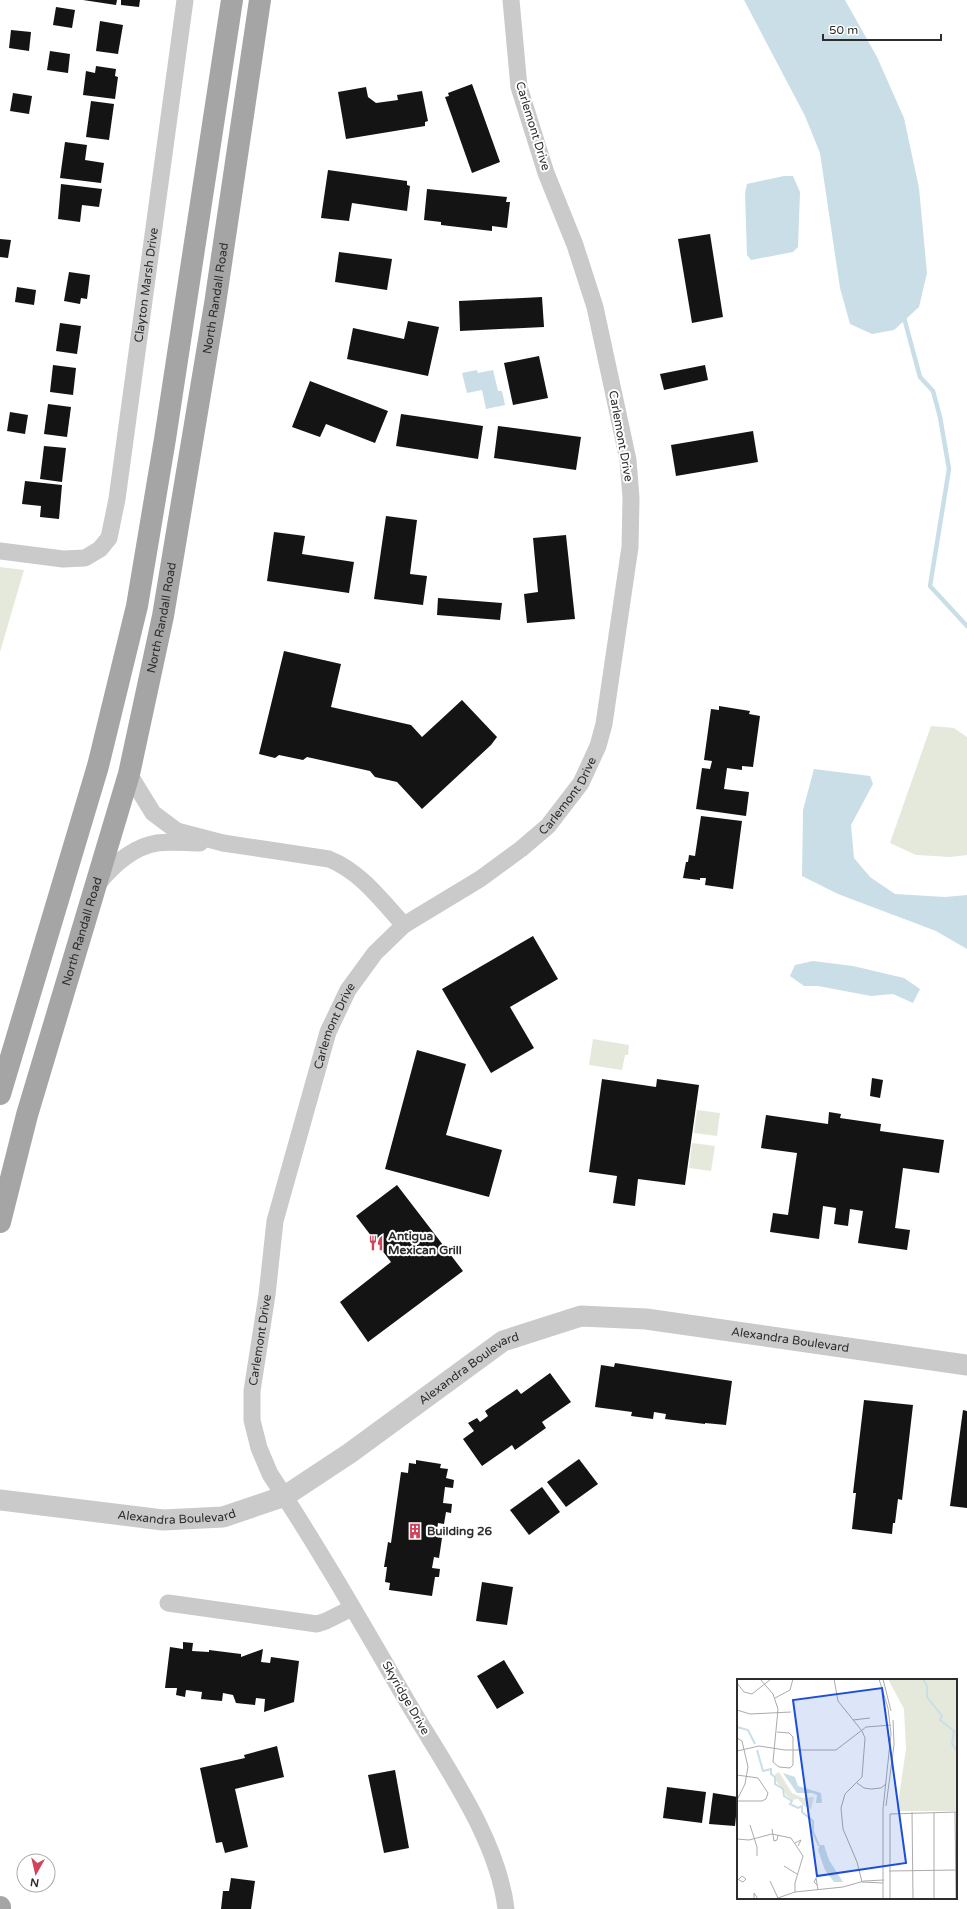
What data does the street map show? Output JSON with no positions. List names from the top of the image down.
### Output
{
  "streets": {
    "main road": ["North Randall Road"],
    "street": [
      "Carlemont Drive",
      "Clayton Marsh Drive",
      "Alexandra Boulevard",
      "Skyridge Drive"
    ]
  },
  "crossings": [
    ["Carlemont Drive", "Alexandra Boulevard"],
    ["Carlemont Drive", "Skyridge Drive"],
    ["Alexandra Boulevard", "Skyridge Drive"]
  ],
  "places": {
    "restaurant": ["Antigua Mexican Grill"],
    "building": ["Building 26"]
  },
  "scale_bar": "50 m",
  "north": "bottom"
}
